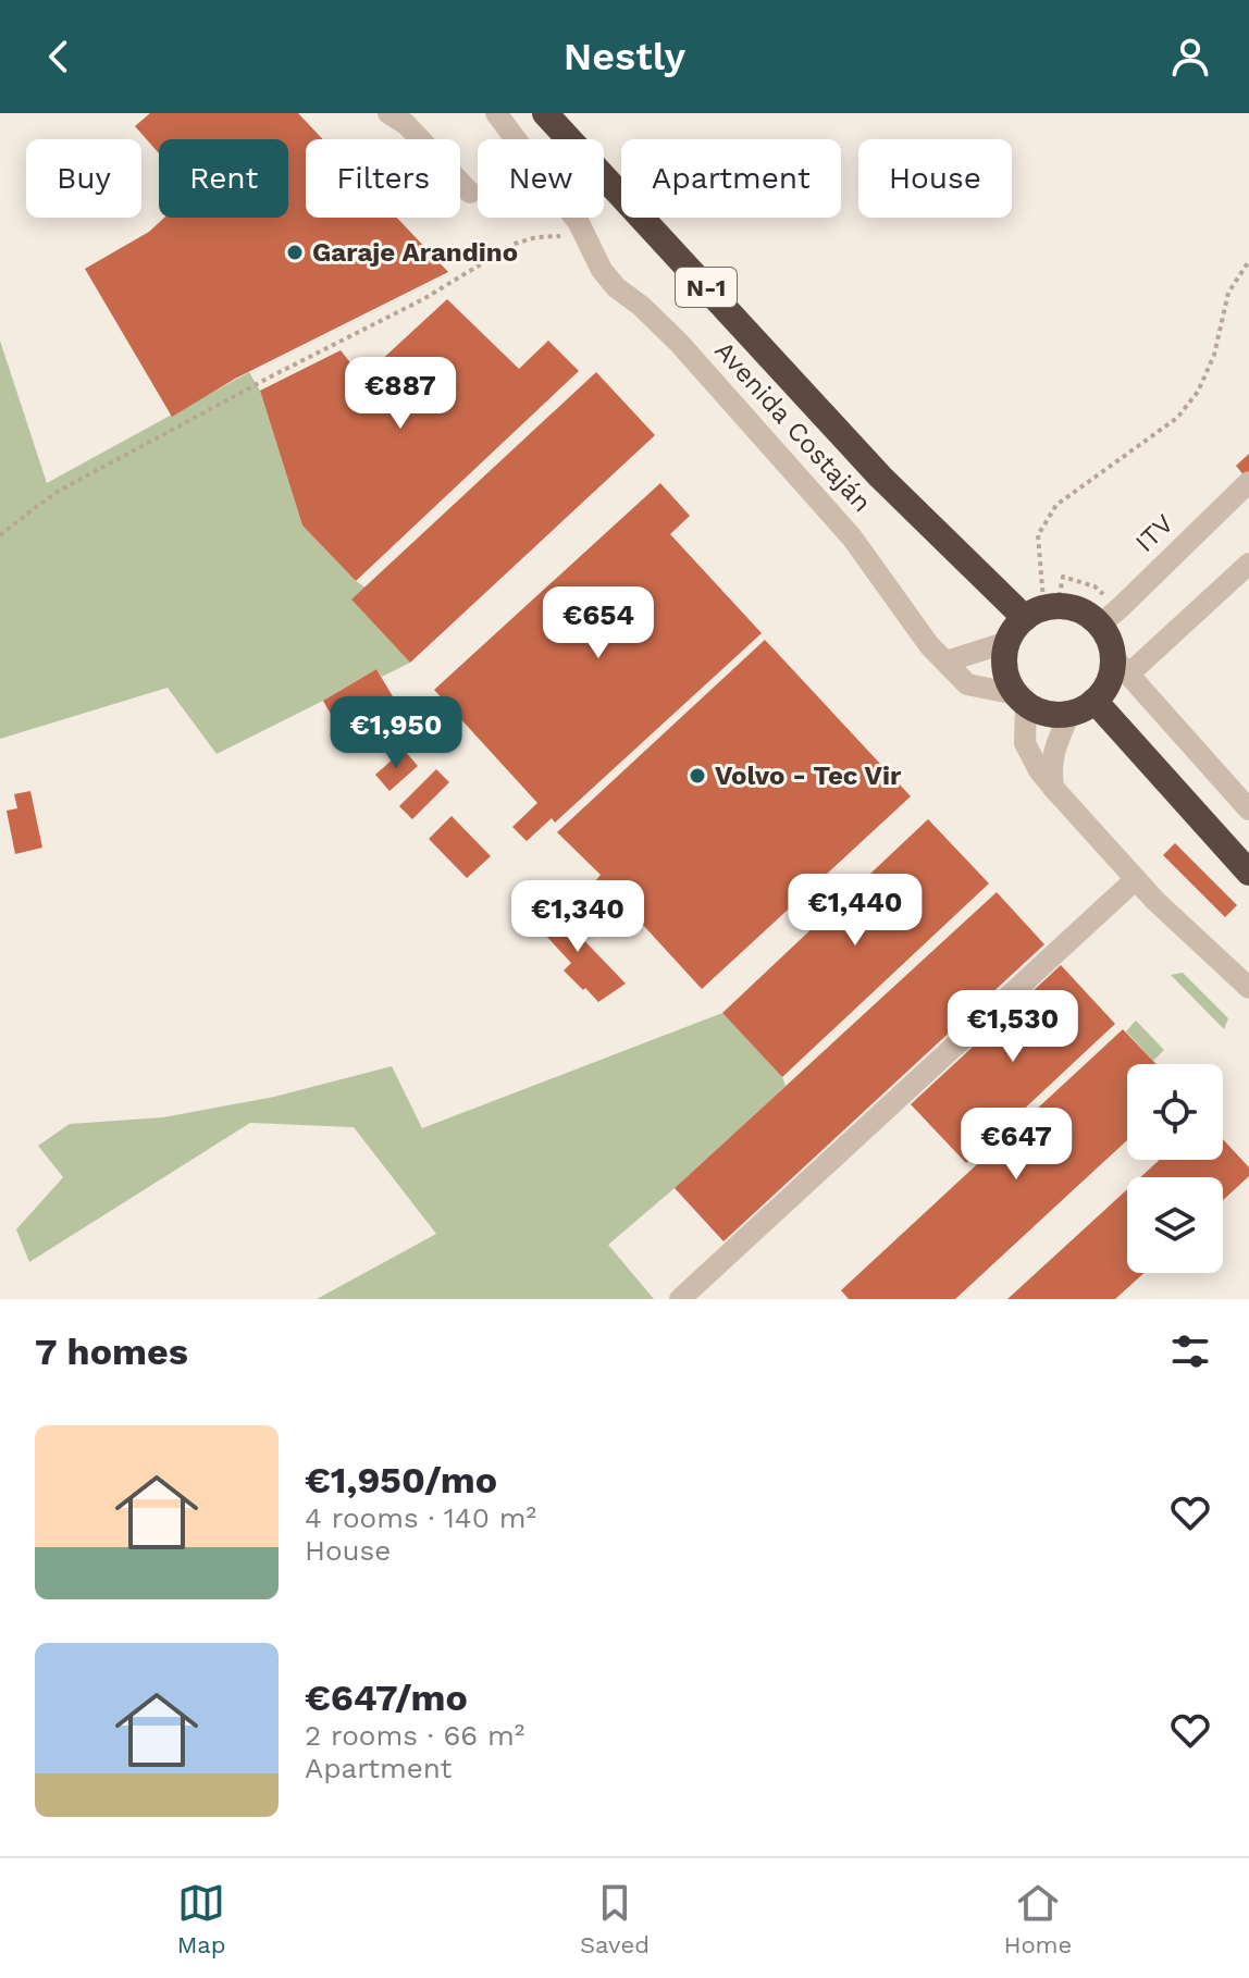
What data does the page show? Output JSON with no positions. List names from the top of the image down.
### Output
{
  "streets": {
    "highway": ["N-1", "Avenida Costaján"],
    "street": ["ITV"]
  },
  "crossings": [
    ["Avenida Costaján", "ITV"]
  ],
  "places": ["Garaje Arandino", "Volvo - Tec Vir"],
  "page": {
    "header": "Nestly",
    "chip": [
      "Buy",
      "Rent",
      "Filters",
      "New",
      "Apartment",
      "House"
    ],
    "price": [
      "€887",
      "€654",
      "€1,950",
      "€1,440",
      "€1,340",
      "€1,530",
      "€647"
    ],
    "heading": "7 homes",
    "list": [
      {
        "name": "€1,950/mo",
        "note": "4 rooms · 140 m² · House"
      },
      {
        "name": "€647/mo",
        "note": "2 rooms · 66 m² · Apartment"
      }
    ],
    "tabs": ["Map", "Saved", "Home"]
  }
}
